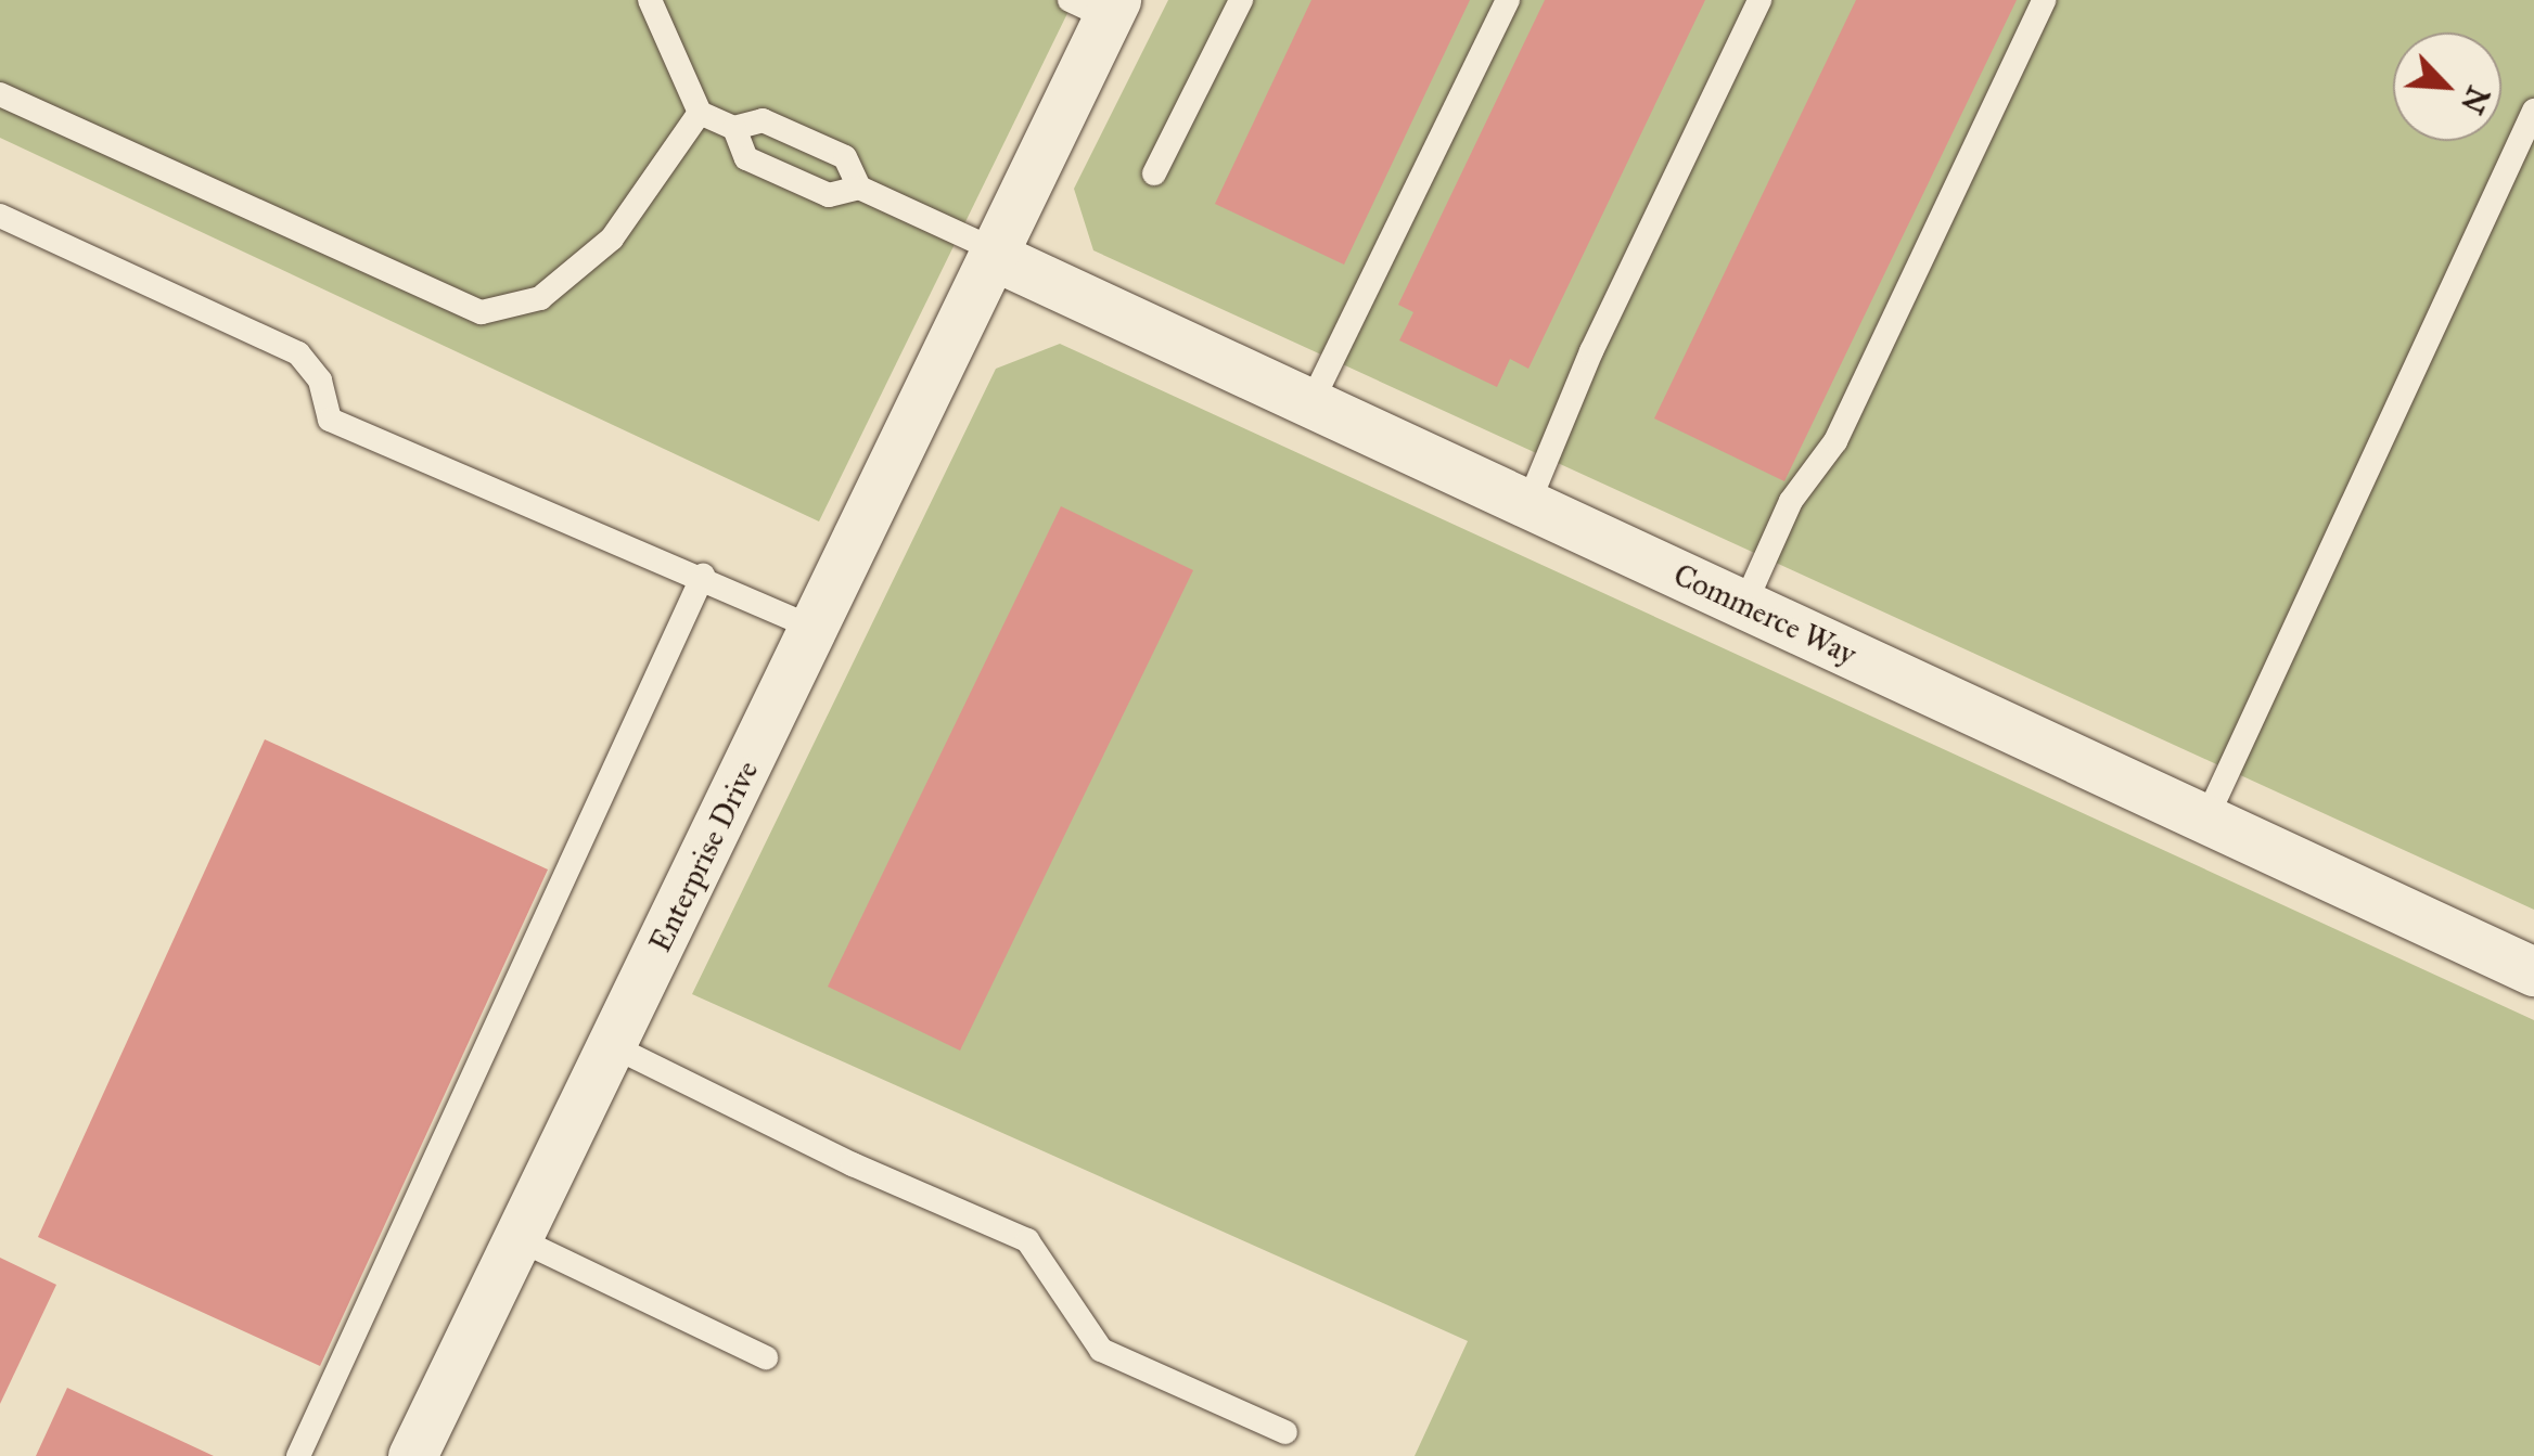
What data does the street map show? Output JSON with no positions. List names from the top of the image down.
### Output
{
  "streets": {
    "street": ["Commerce Way", "Enterprise Drive"]
  },
  "crossings": [
    ["Commerce Way", "Enterprise Drive"]
  ],
  "north": "bottom right"
}
